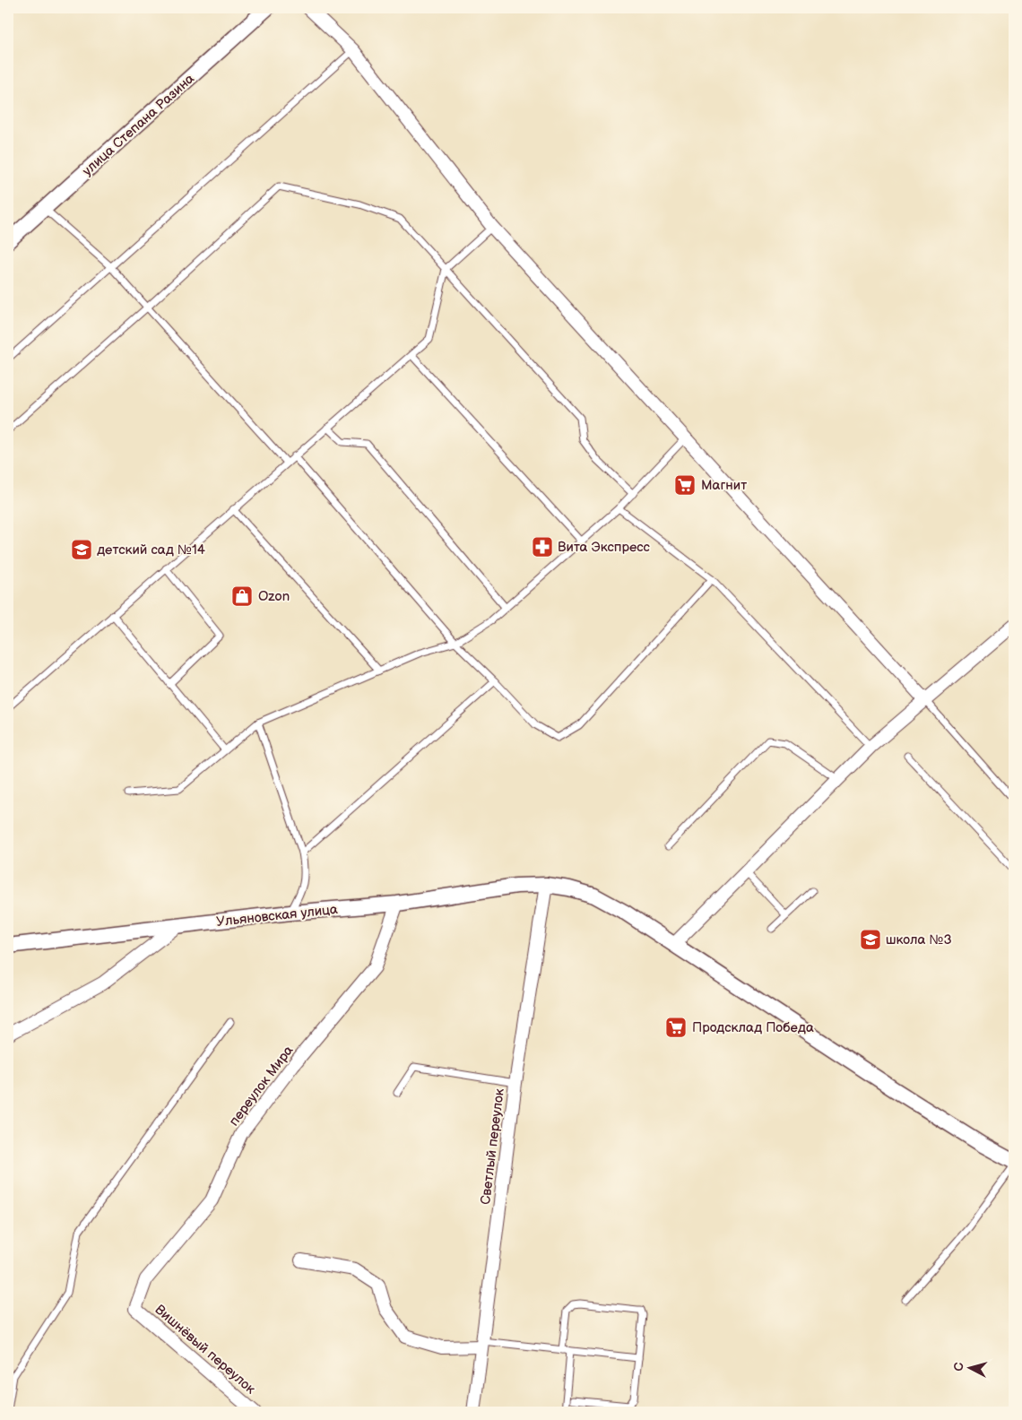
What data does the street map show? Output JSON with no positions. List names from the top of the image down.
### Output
{
  "streets": {
    "street": [
      "улица Степана Разина",
      "Ульяновская улица",
      "переулок Мира",
      "Светлый переулок",
      "Вишнёвый переулок"
    ]
  },
  "crossings": [
    ["Ульяновская улица", "переулок Мира"],
    ["Ульяновская улица", "Светлый переулок"],
    ["переулок Мира", "Вишнёвый переулок"]
  ],
  "places": {
    "supermarket": ["Магнит", "Продсклад Победа"],
    "pharmacy": ["Вита Экспресс"],
    "school or university": ["детский сад №14", "школа №3"],
    "shop": ["Ozon"]
  },
  "north": "left"
}
